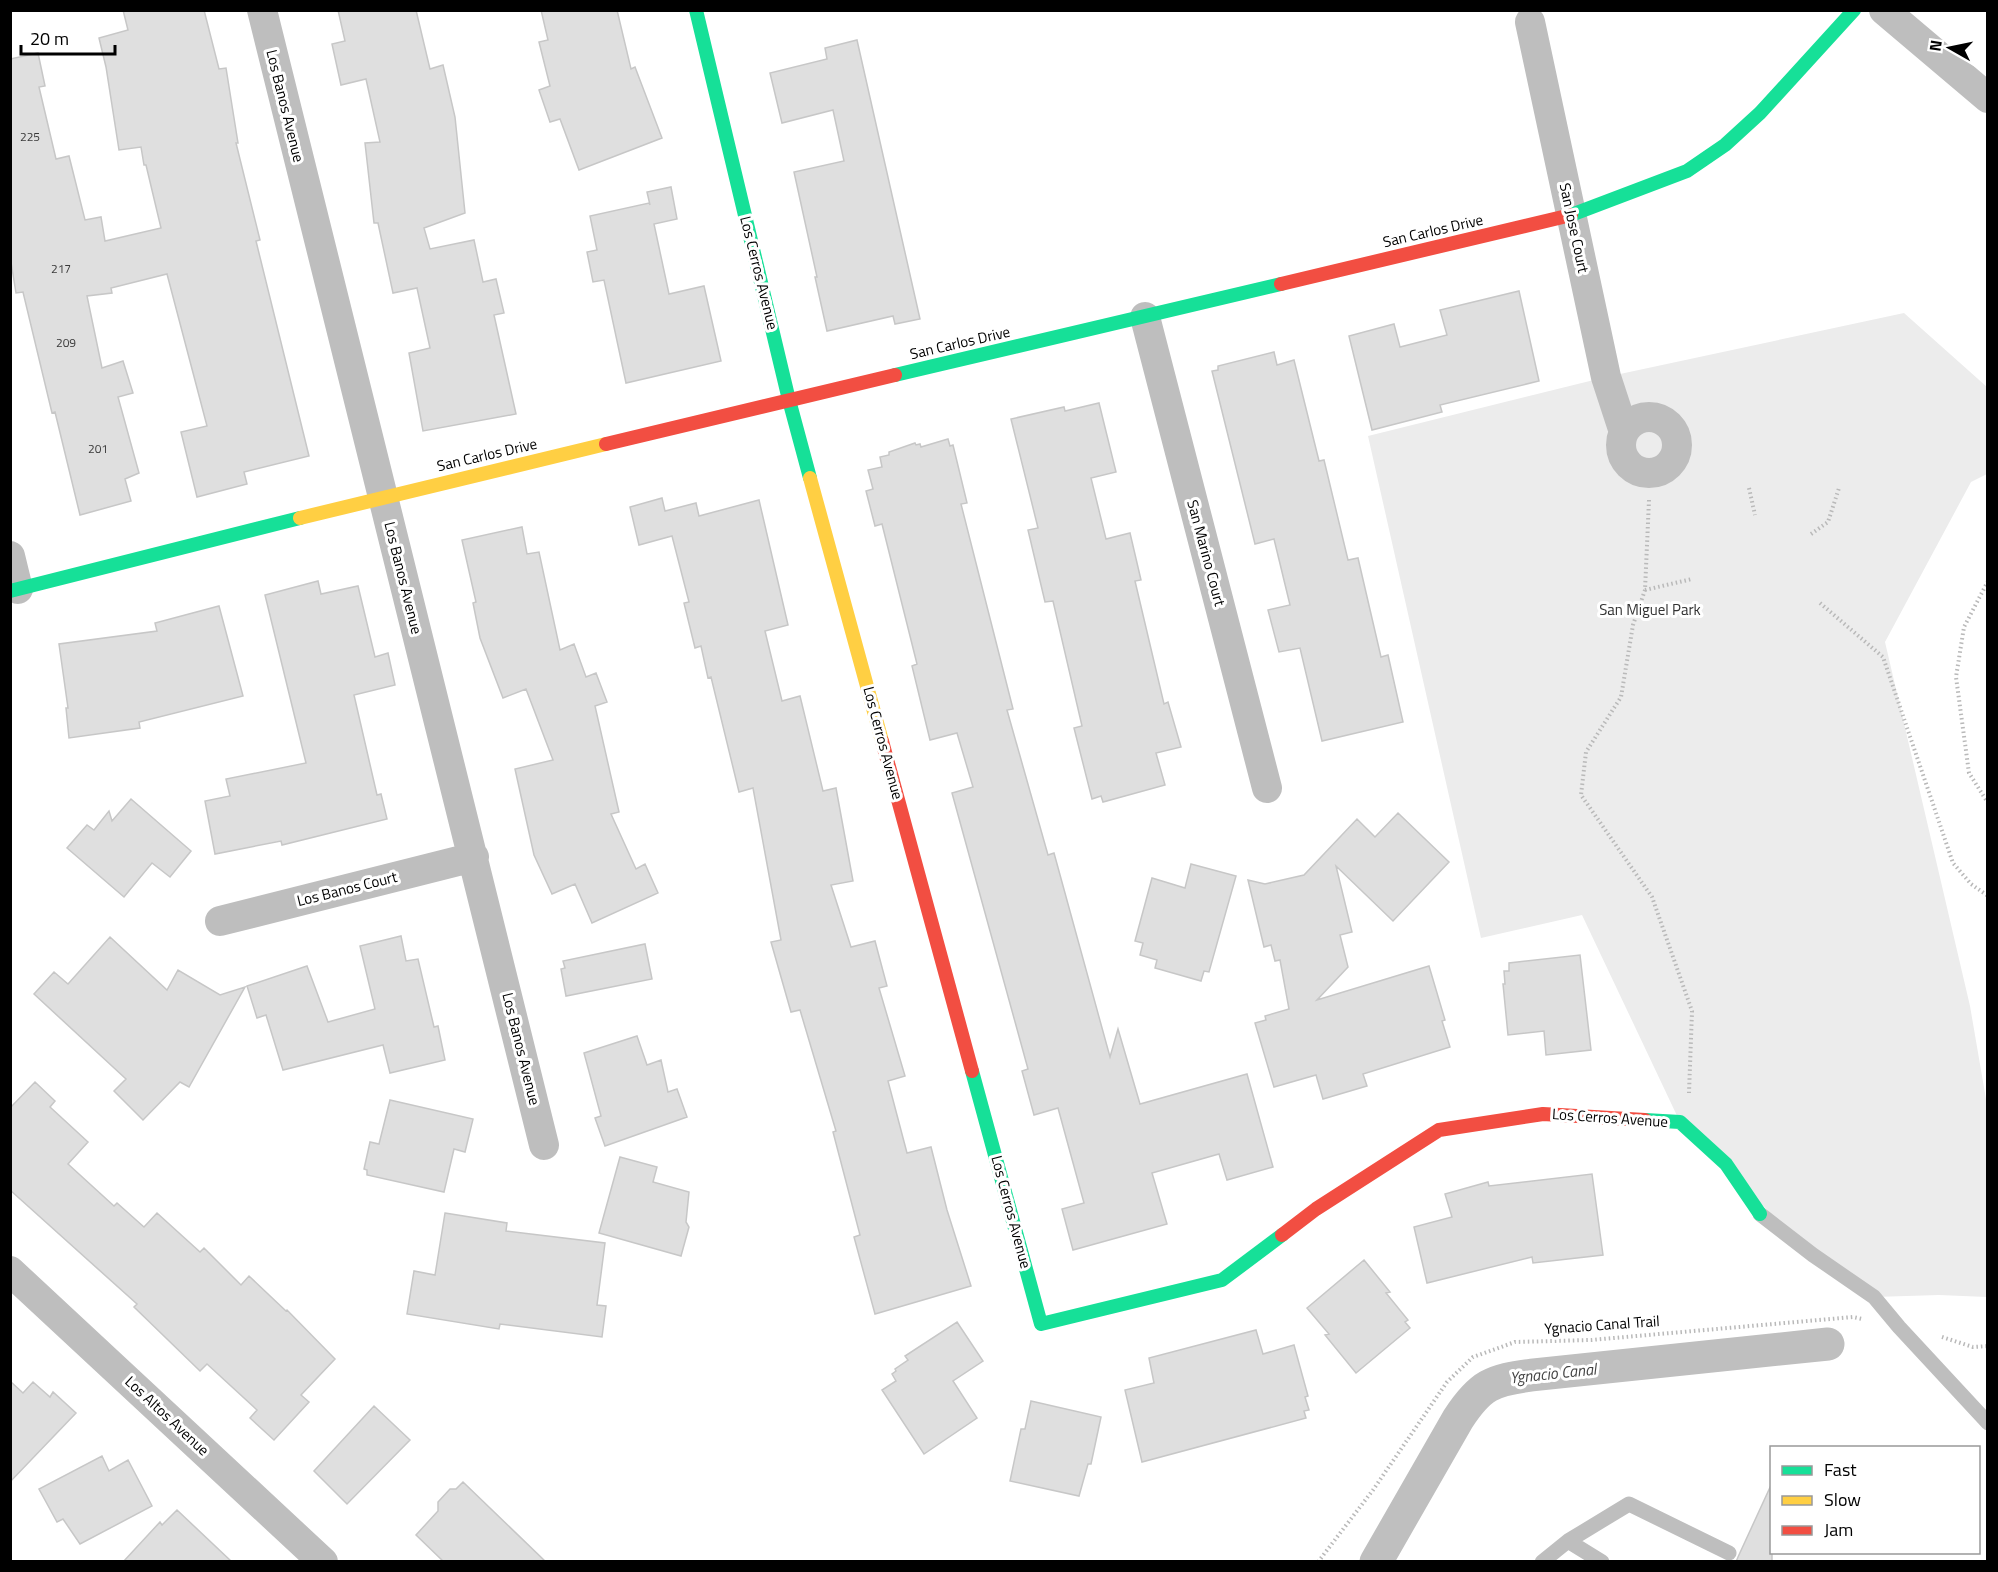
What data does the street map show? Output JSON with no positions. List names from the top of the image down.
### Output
{
  "streets": {
    "street": [
      "Los Banos Avenue",
      "San Jose Court",
      "San Carlos Drive",
      "Los Cerros Avenue",
      "San Marino Court",
      "Los Banos Court",
      "Los Altos Avenue"
    ],
    "path": ["Ygnacio Canal Trail"]
  },
  "crossings": [
    ["Los Banos Avenue", "San Carlos Drive"],
    ["Los Banos Avenue", "Los Banos Court"],
    ["San Jose Court", "San Carlos Drive"],
    ["San Carlos Drive", "Los Cerros Avenue"],
    ["San Carlos Drive", "San Marino Court"],
    ["Los Cerros Avenue", "Ygnacio Canal Trail"]
  ],
  "water": ["Ygnacio Canal"],
  "parks": ["San Miguel Park"],
  "house_numbers": [
    "225",
    "217",
    "209",
    "201"
  ],
  "legend": ["Fast", "Slow", "Jam"],
  "scale_bar": "20 m",
  "north": "left"
}
